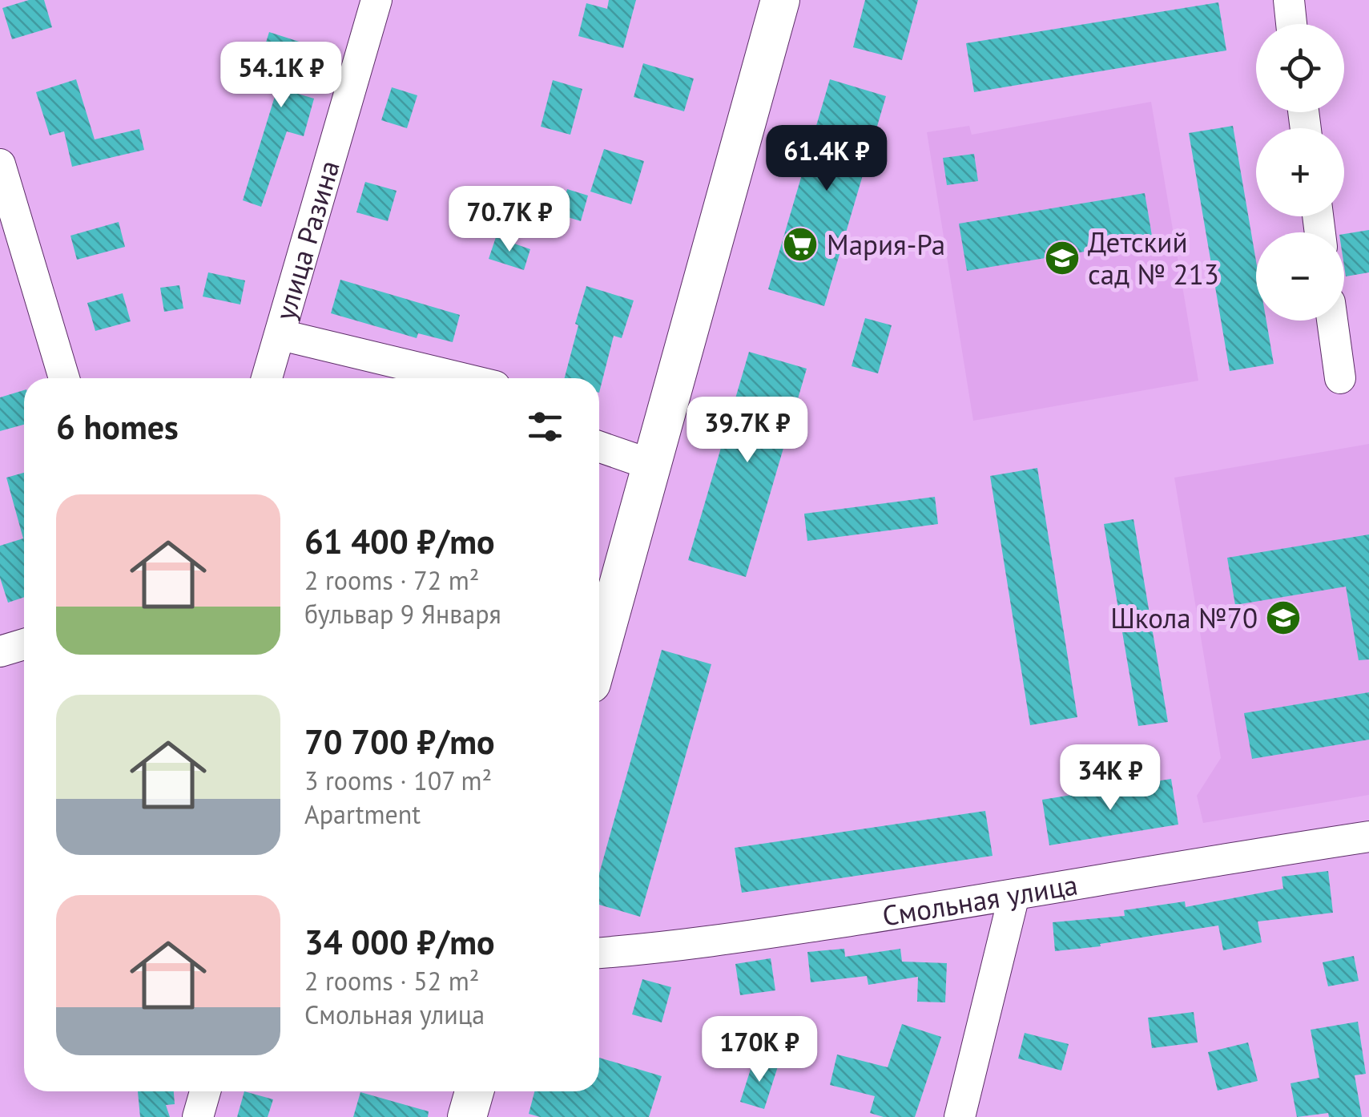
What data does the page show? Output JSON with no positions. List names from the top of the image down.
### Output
{
  "streets": {
    "street": ["улица Разина", "Смольная улица"]
  },
  "places": {
    "supermarket": ["Мария-Ра"],
    "school or university": ["Детский сад № 213", "Школа №70"]
  },
  "page": {
    "map_buttons": ["+", "−"],
    "price": [
      "54.1K ₽",
      "61.4K ₽",
      "70.7K ₽",
      "39.7K ₽",
      "34K ₽",
      "170K ₽"
    ],
    "heading": "6 homes",
    "list": [
      {
        "name": "61 400 ₽/mo",
        "note": "2 rooms · 72 m² · бульвар 9 Января"
      },
      {
        "name": "70 700 ₽/mo",
        "note": "3 rooms · 107 m² · Apartment"
      },
      {
        "name": "34 000 ₽/mo",
        "note": "2 rooms · 52 m² · Смольная улица"
      }
    ]
  }
}
